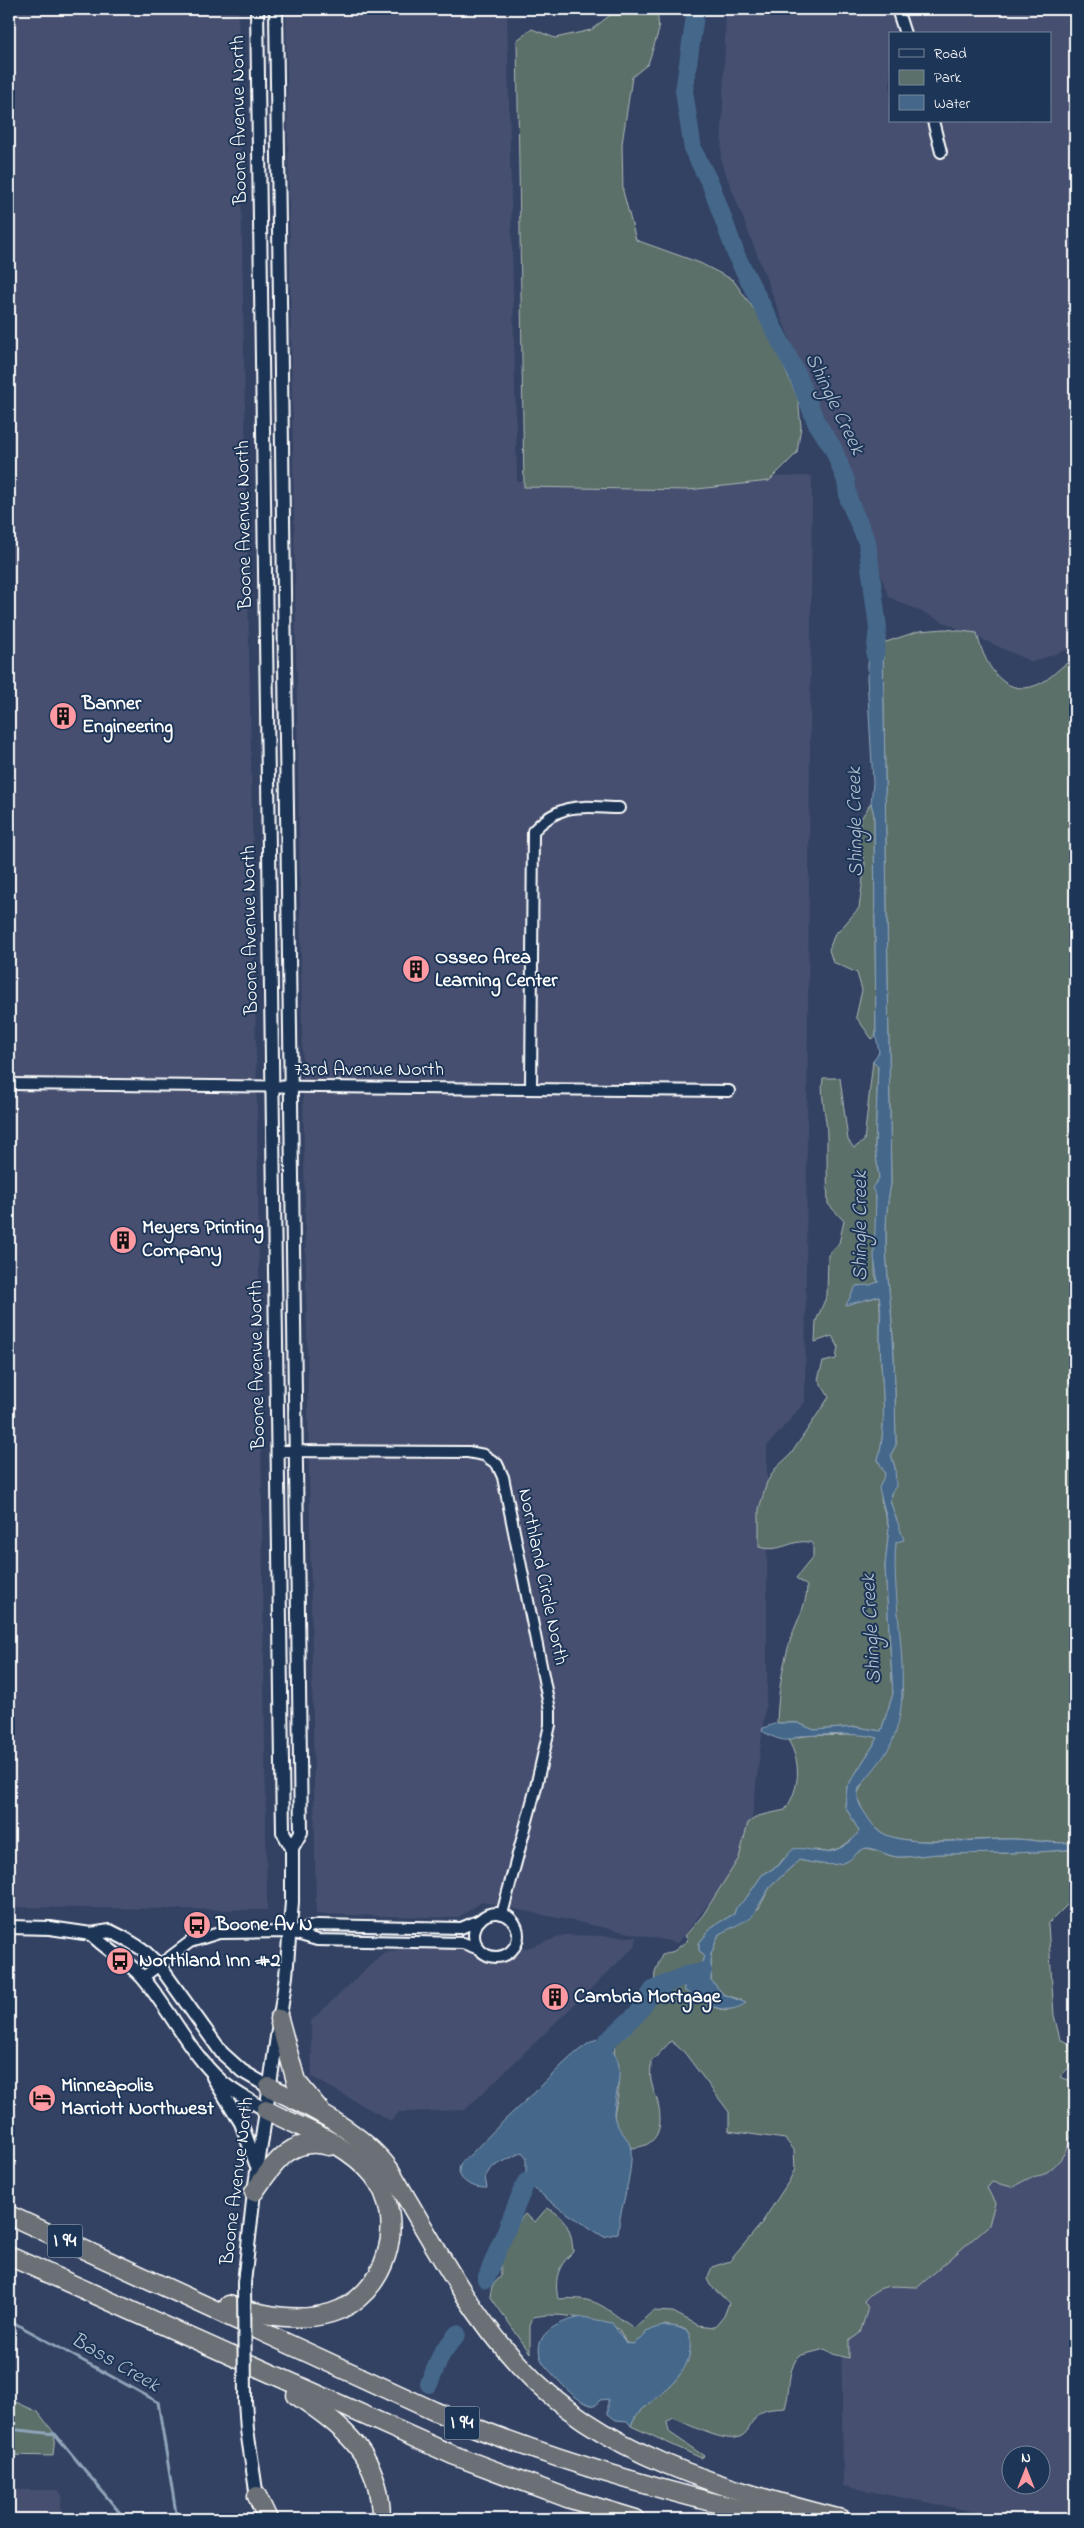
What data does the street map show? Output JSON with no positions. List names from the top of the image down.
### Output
{
  "streets": {
    "highway": ["I 94"],
    "street": ["Boone Avenue North", "73rd Avenue North", "Northland Circle North"]
  },
  "crossings": [
    ["Boone Avenue North", "73rd Avenue North"],
    ["Boone Avenue North", "Northland Circle North"]
  ],
  "water": ["Shingle Creek", "Bass Creek"],
  "places": {
    "building": [
      "Banner Engineering",
      "Osseo Area Learning Center",
      "Meyers Printing Company",
      "Cambria Mortgage"
    ],
    "bus stop": ["Boone Av N", "Northland Inn #2"],
    "hotel": ["Minneapolis Marriott Northwest"]
  },
  "legend": ["Road", "Park", "Water"],
  "north": "top"
}
